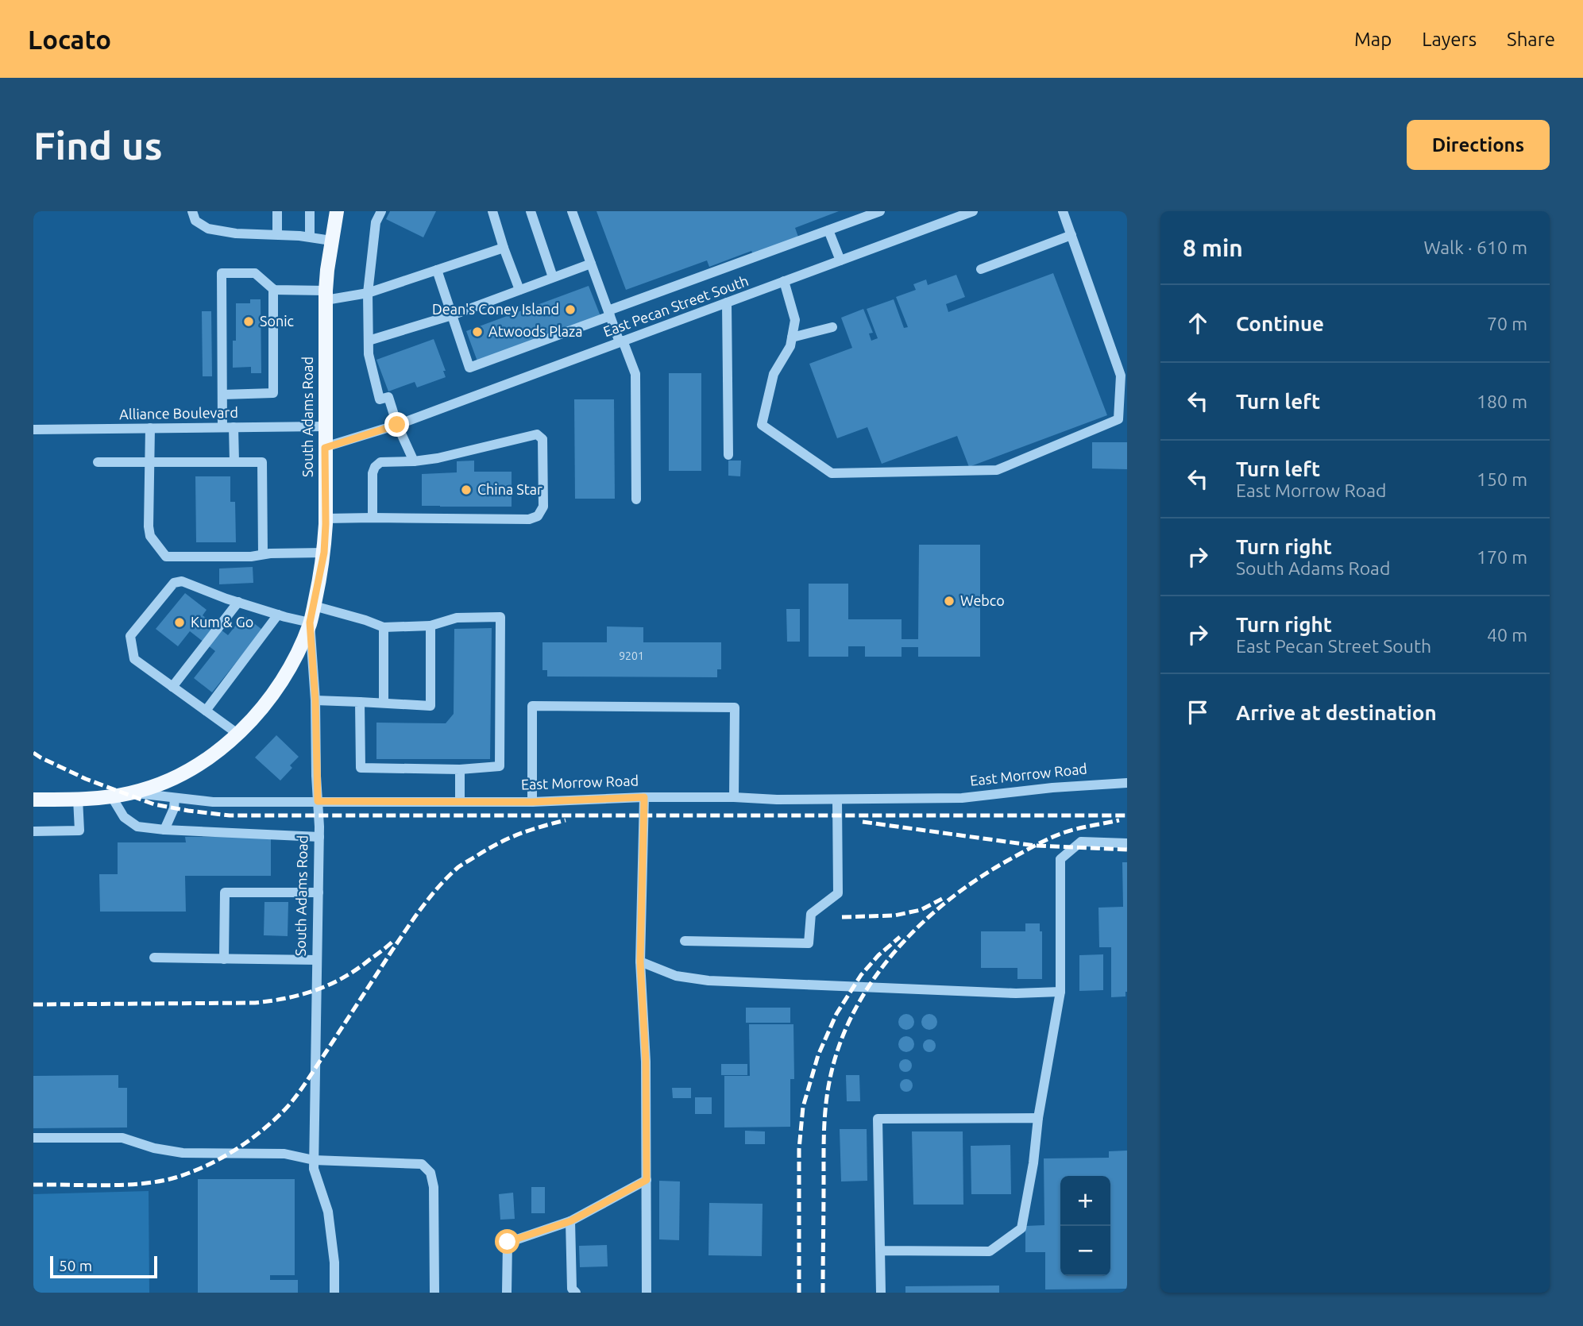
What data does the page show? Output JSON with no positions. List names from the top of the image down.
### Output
{
  "streets": {
    "main road": ["South Adams Road", "East Morrow Road"],
    "street": ["East Pecan Street South", "Alliance Boulevard"]
  },
  "crossings": [
    ["East Pecan Street South", "South Adams Road"],
    ["Alliance Boulevard", "South Adams Road"],
    ["South Adams Road", "East Morrow Road"]
  ],
  "places": [
    "Dean's Coney Island",
    "Sonic",
    "Atwoods Plaza",
    "China Star",
    "Webco",
    "Kum & Go"
  ],
  "house_numbers": ["9201"],
  "scale_bar": "50 m",
  "page": {
    "header": "Locato",
    "nav": ["Map", "Layers", "Share"],
    "buttons": "Directions",
    "title": "Find us",
    "heading": ["8 min", "Walk · 610 m"],
    "list": [
      ["Continue", "70 m"],
      ["Turn left", "180 m"],
      ["Turn left", "East Morrow Road", "150 m"],
      ["Turn right", "South Adams Road", "170 m"],
      ["Turn right", "East Pecan Street South", "40 m"],
      "Arrive at destination"
    ],
    "map_buttons": ["+", "−"],
    "scale": "50 m"
  }
}
